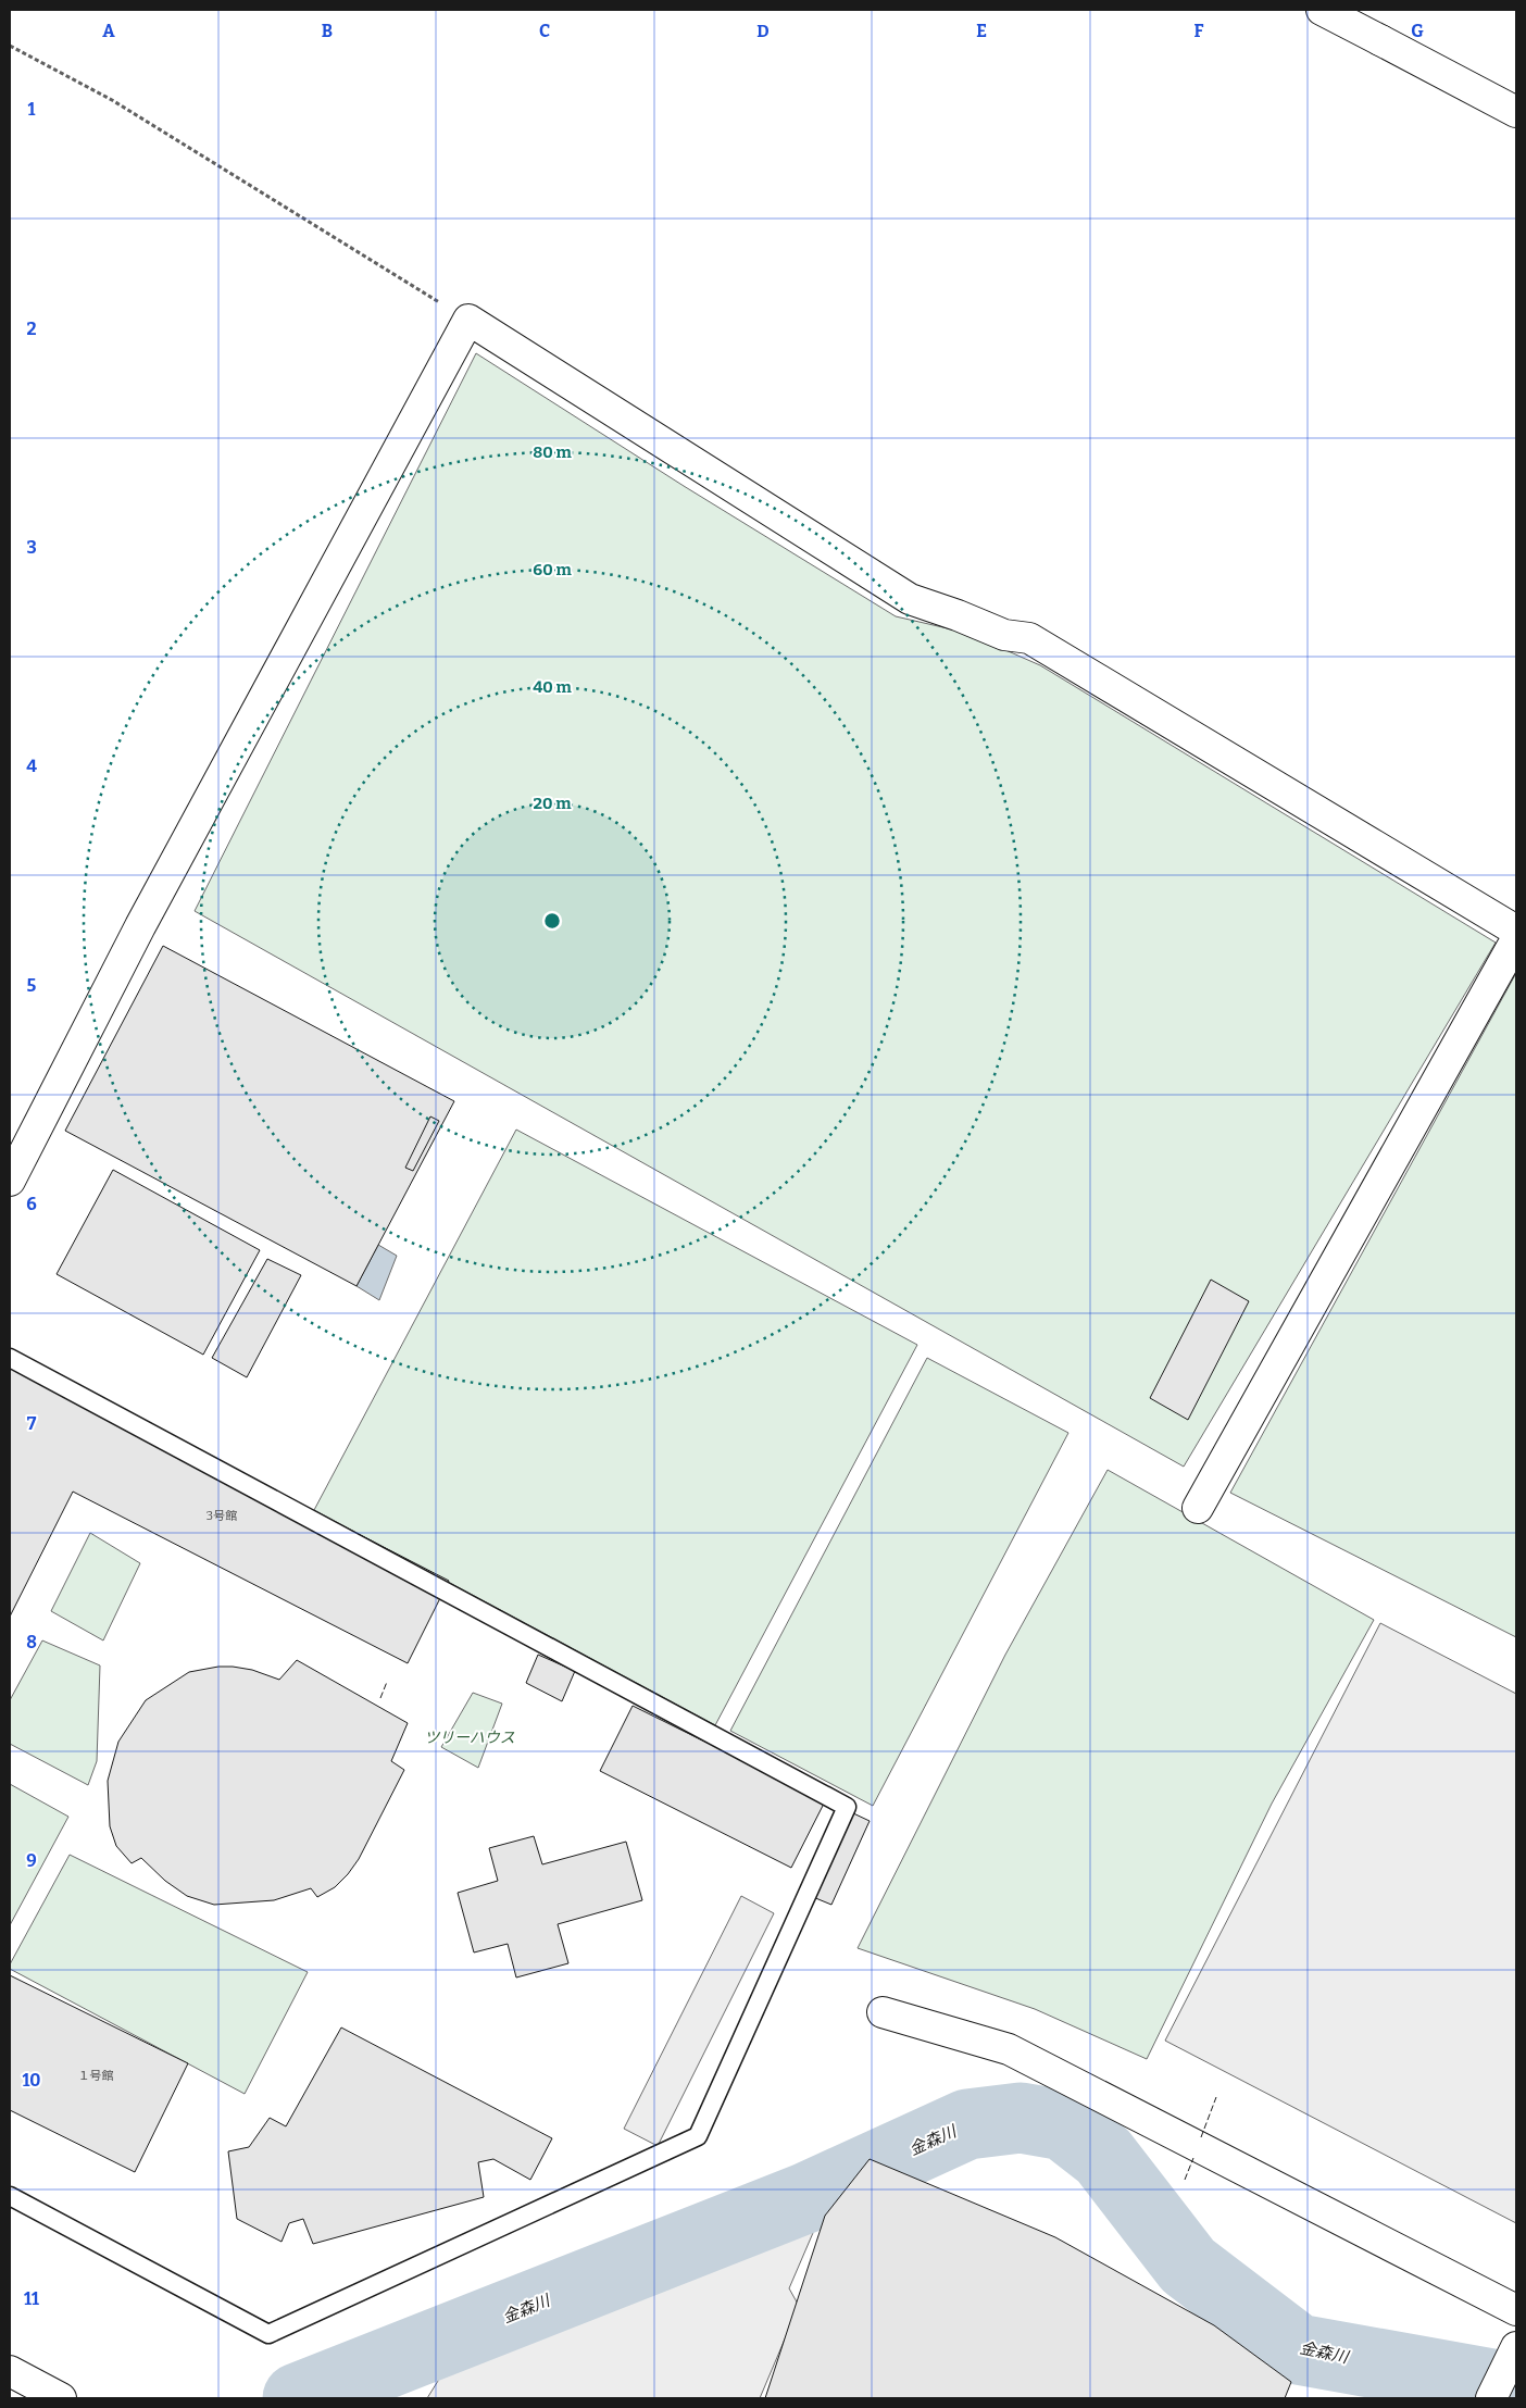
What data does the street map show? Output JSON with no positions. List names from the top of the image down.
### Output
{
  "water": ["金森川"],
  "parks": ["ツリーハウス"],
  "house_numbers": ["3号館", "１号館"],
  "grid": {
    "columns": [
      "A",
      "B",
      "C",
      "D",
      "E",
      "F",
      "G"
    ],
    "rows": [
      "1",
      "2",
      "3",
      "4",
      "5",
      "6",
      "7",
      "8",
      "9",
      "10",
      "11"
    ]
  },
  "rings": [
    "80 m",
    "60 m",
    "40 m",
    "20 m"
  ]
}
